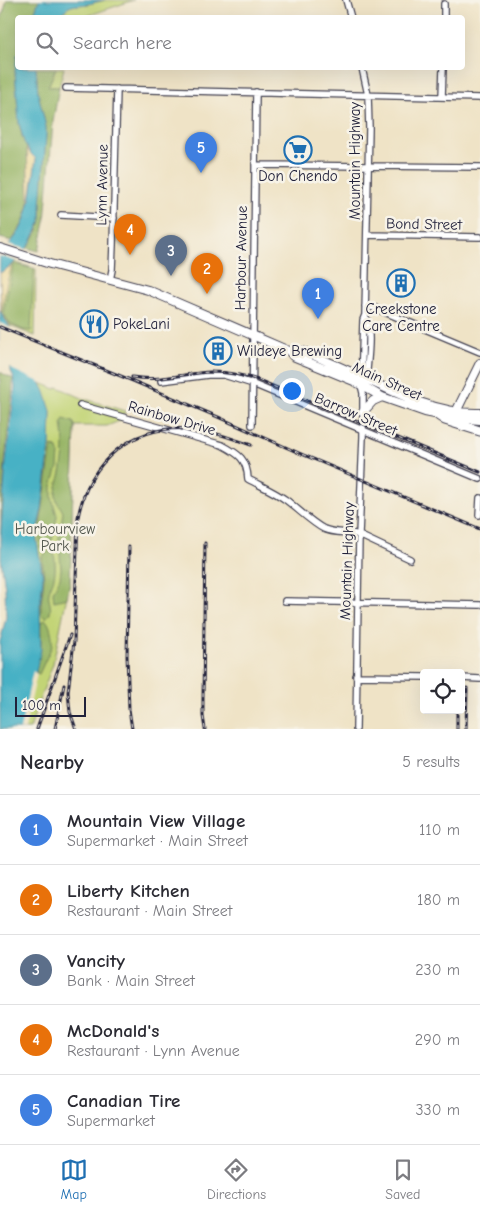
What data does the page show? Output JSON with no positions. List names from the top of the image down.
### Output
{
  "streets": {
    "main road": ["Main Street"],
    "street": [
      "Mountain Highway",
      "Lynn Avenue",
      "Bond Street",
      "Harbour Avenue",
      "Barrow Street",
      "Rainbow Drive"
    ]
  },
  "crossings": [
    ["Mountain Highway", "Bond Street"],
    ["Mountain Highway", "Main Street"],
    ["Mountain Highway", "Barrow Street"],
    ["Mountain Highway", "Rainbow Drive"],
    ["Lynn Avenue", "Main Street"],
    ["Harbour Avenue", "Main Street"],
    ["Harbour Avenue", "Barrow Street"]
  ],
  "parks": ["Harbourview Park"],
  "places": {
    "supermarket": ["Don Chendo"],
    "building": ["Creekstone Care Centre", "Wildeye Brewing"],
    "restaurant": ["PokeLani"]
  },
  "scale_bar": "100 m",
  "page": {
    "search": "Search here",
    "pins": [
      "5",
      "4",
      "3",
      "2",
      "1"
    ],
    "scale": "100 m",
    "heading": ["Nearby", "5 results"],
    "list": [
      {
        "mark": "1",
        "name": "Mountain View Village",
        "note": "Supermarket · Main Street",
        "value": "110 m"
      },
      {
        "mark": "2",
        "name": "Liberty Kitchen",
        "note": "Restaurant · Main Street",
        "value": "180 m"
      },
      {
        "mark": "3",
        "name": "Vancity",
        "note": "Bank · Main Street",
        "value": "230 m"
      },
      {
        "mark": "4",
        "name": "McDonald's",
        "note": "Restaurant · Lynn Avenue",
        "value": "290 m"
      },
      {
        "mark": "5",
        "name": "Canadian Tire",
        "note": "Supermarket",
        "value": "330 m"
      }
    ],
    "nav": ["Map", "Directions", "Saved"]
  }
}
